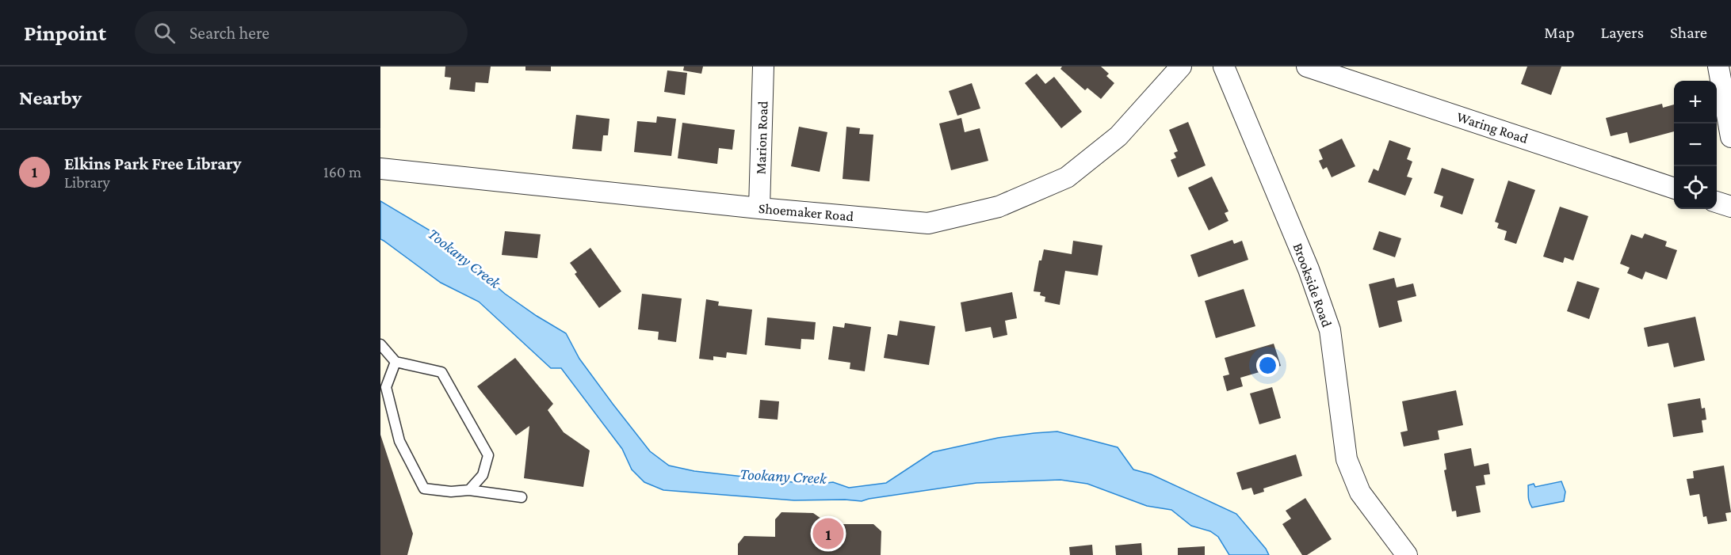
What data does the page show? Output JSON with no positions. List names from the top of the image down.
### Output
{
  "streets": {
    "street": [
      "Waring Road",
      "Marion Road",
      "Shoemaker Road",
      "Brookside Road"
    ]
  },
  "crossings": [
    ["Marion Road", "Shoemaker Road"]
  ],
  "water": ["Tookany Creek"],
  "page": {
    "header": "Pinpoint",
    "search": "Search here",
    "nav": ["Map", "Layers", "Share"],
    "heading": "Nearby",
    "map_buttons": ["+", "−"],
    "list": [
      {
        "mark": "1",
        "name": "Elkins Park Free Library",
        "note": "Library",
        "value": "160 m"
      }
    ],
    "pins": "1"
  }
}
